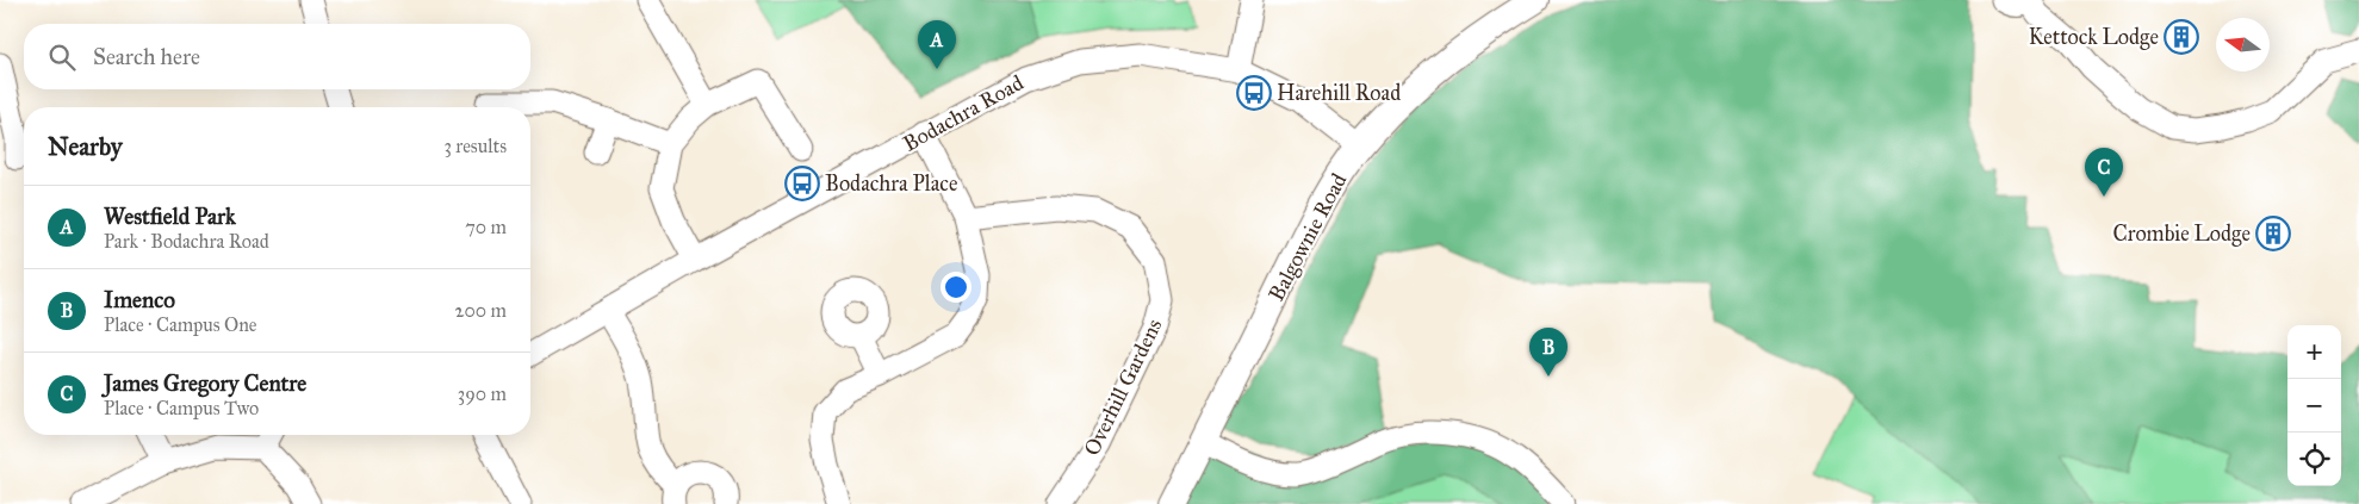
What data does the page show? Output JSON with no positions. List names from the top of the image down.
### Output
{
  "streets": {
    "street": ["Bodachra Road", "Balgownie Road", "Overhill Gardens"]
  },
  "crossings": [
    ["Bodachra Road", "Balgownie Road"]
  ],
  "places": {
    "building": ["Kettock Lodge", "Crombie Lodge"],
    "bus stop": ["Harehill Road", "Bodachra Place"]
  },
  "north": "left",
  "page": {
    "pins": ["A", "C", "B"],
    "search": "Search here",
    "heading": ["Nearby", "3 results"],
    "list": [
      {
        "mark": "A",
        "name": "Westfield Park",
        "note": "Park · Bodachra Road",
        "value": "70 m"
      },
      {
        "mark": "B",
        "name": "Imenco",
        "note": "Place · Campus One",
        "value": "200 m"
      },
      {
        "mark": "C",
        "name": "James Gregory Centre",
        "note": "Place · Campus Two",
        "value": "390 m"
      }
    ],
    "map_buttons": ["+", "−"]
  }
}
